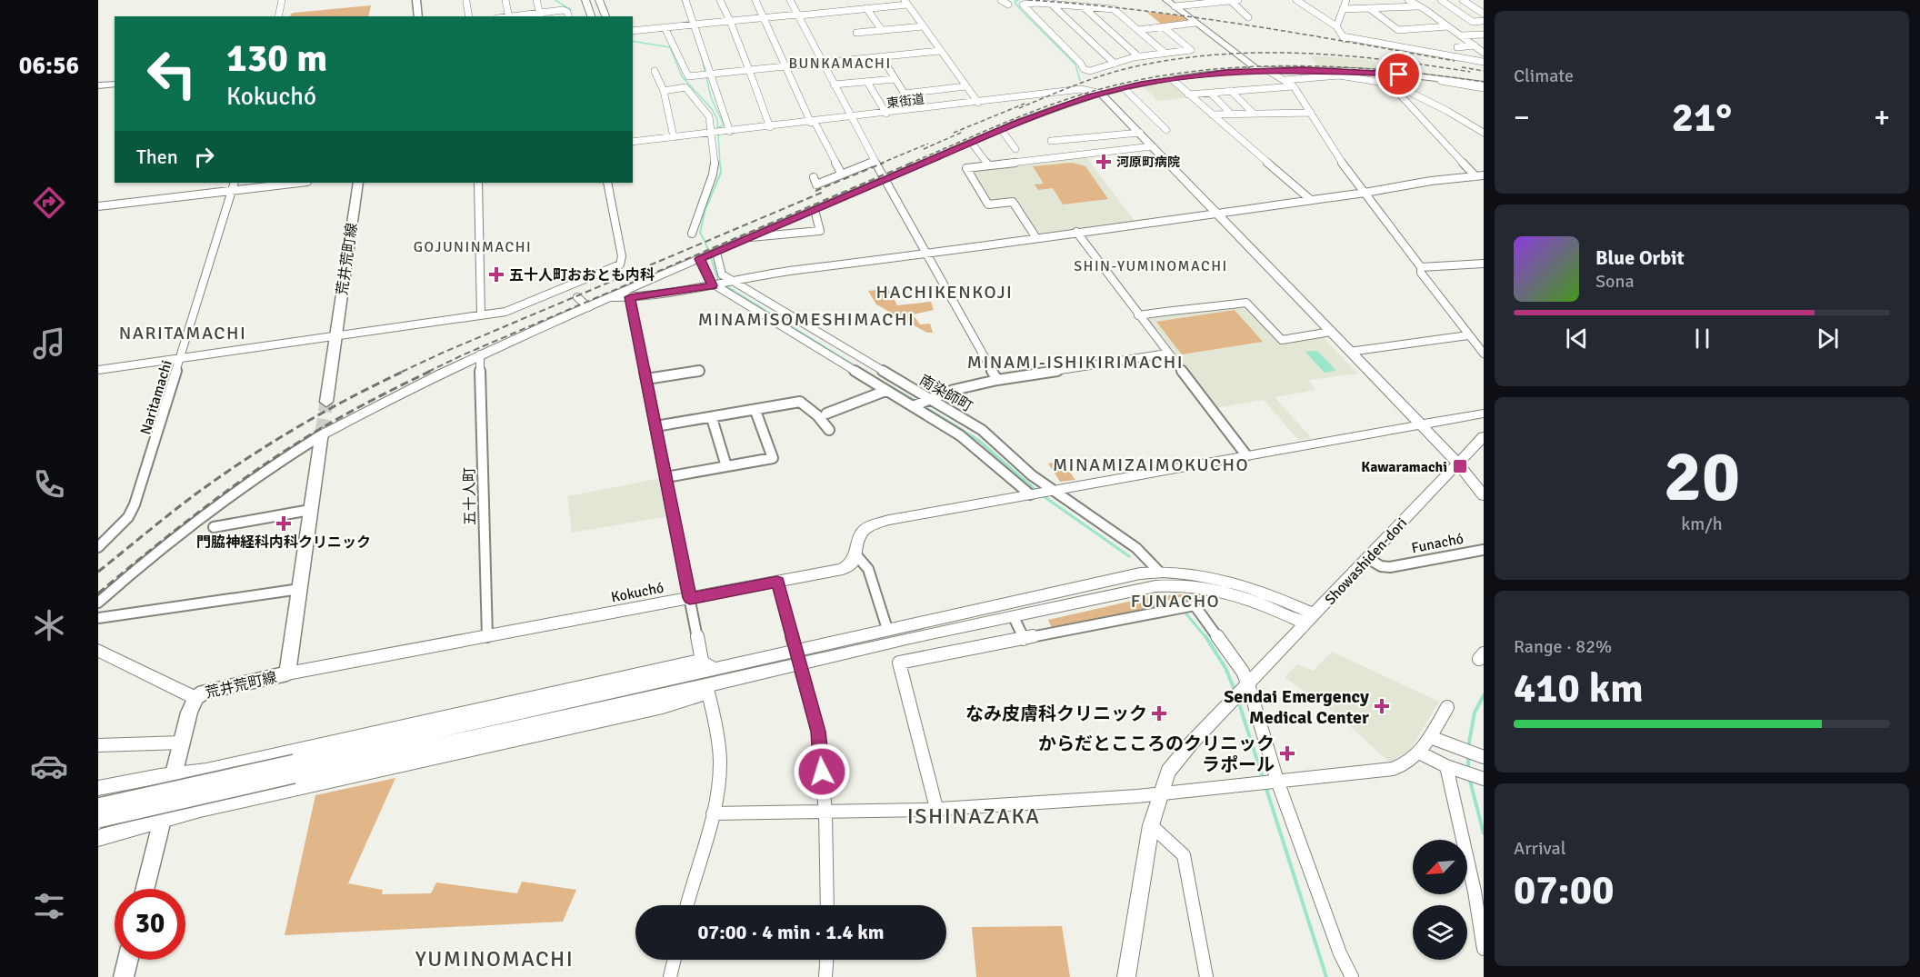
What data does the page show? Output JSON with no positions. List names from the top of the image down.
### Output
{
  "streets": {
    "main road": ["荒井荒町線"],
    "street": [
      "東街道",
      "南染師町",
      "Naritamachi",
      "五十人町",
      "Funachó",
      "Showashiden-dori",
      "Kokuchó"
    ]
  },
  "crossings": [
    ["荒井荒町線", "Kokuchó"],
    ["五十人町", "Kokuchó"],
    ["Funachó", "Showashiden-dori"]
  ],
  "districts": [
    "BUNKAMACHI",
    "GOJUNINMACHI",
    "SHIN-YUMINOMACHI",
    "HACHIKENKOJI",
    "MINAMISOMESHIMACHI",
    "NARITAMACHI",
    "MINAMI-ISHIKIRIMACHI",
    "MINAMIZAIMOKUCHO",
    "FUNACHO",
    "ISHINAZAKA",
    "YUMINOMACHI"
  ],
  "places": {
    "health": [
      "河原町病院",
      "五十人町おおとも内科",
      "門脇神経科内科クリニック",
      "Sendai Emergency Medical Center",
      "なみ皮膚科クリニック",
      "からだとこころのクリニック ラポール"
    ],
    "transit": ["Kawaramachi"]
  },
  "north": "bottom left",
  "page": {
    "tabs": "06:56",
    "tile": [
      "Climate",
      ["20", "km/h"],
      ["Range · 82%", "410 km"],
      ["Arrival", "07:00"]
    ],
    "turn": ["130 m", "Kokuchó"],
    "heat": ["−", "21°", "+"],
    "then": "Then",
    "song": ["Blue Orbit", "Sona"],
    "limit": "30",
    "trip": "07:00 · 4 min · 1.4 km"
  }
}
